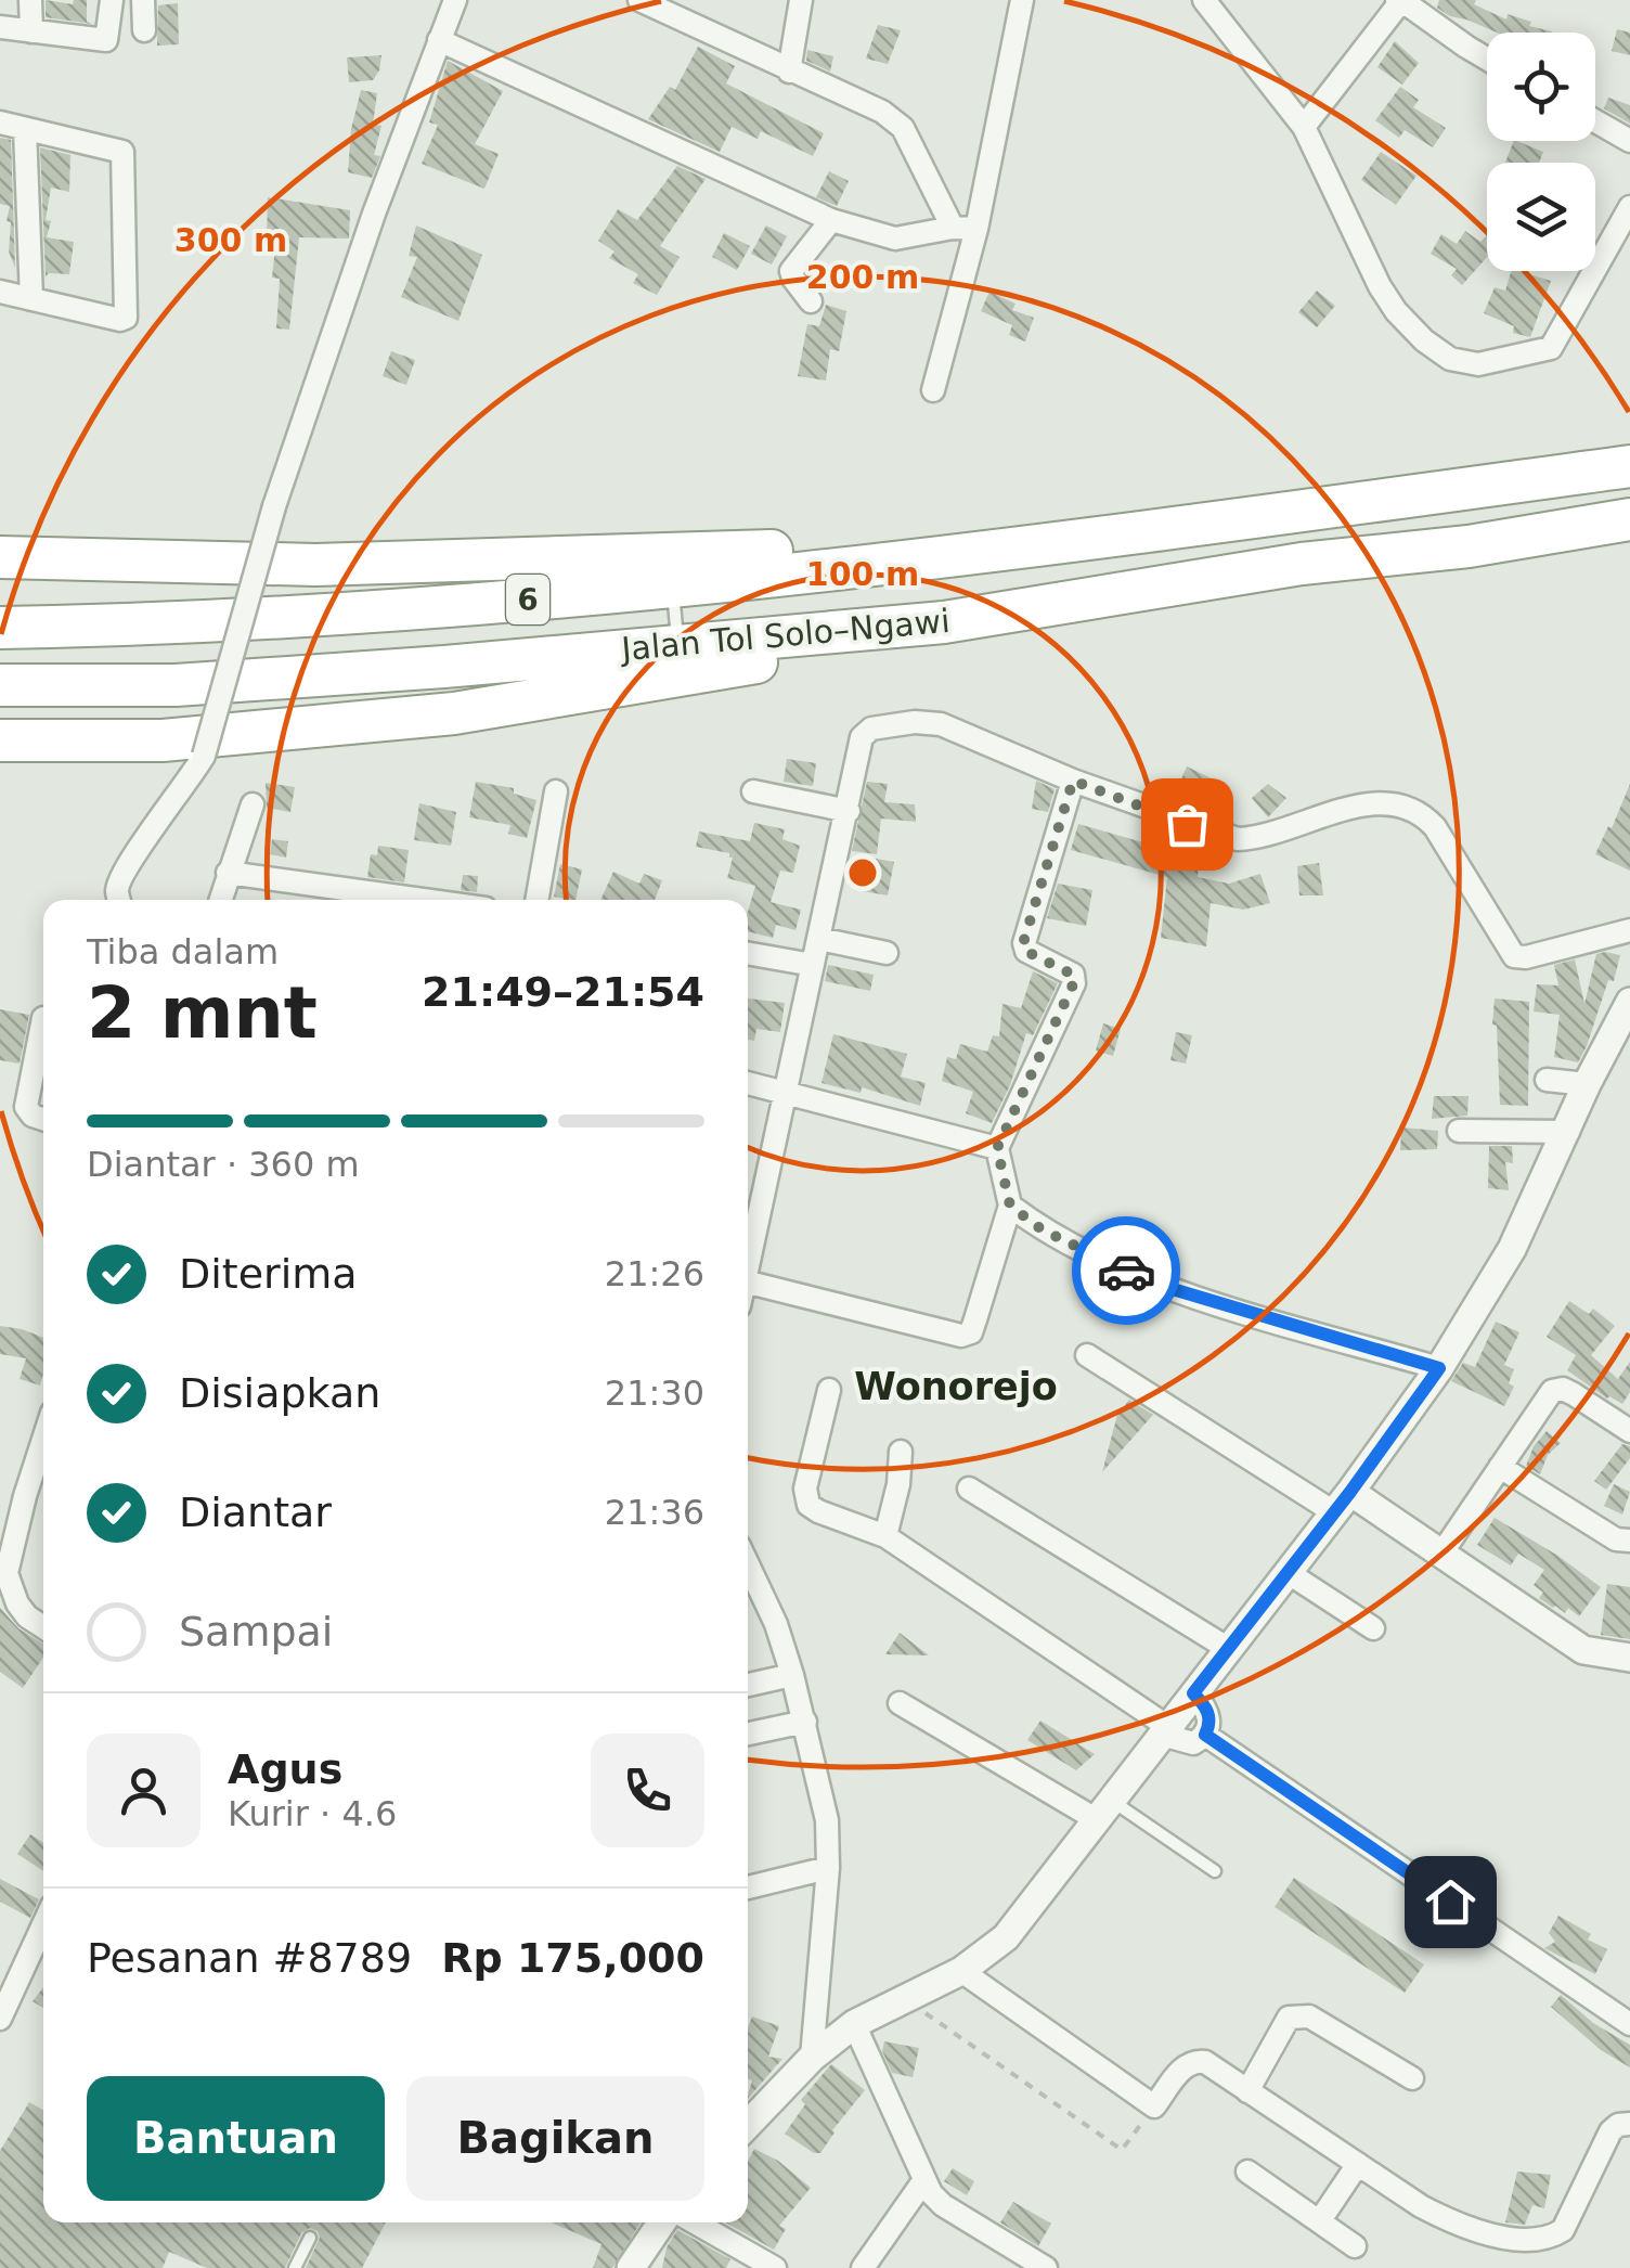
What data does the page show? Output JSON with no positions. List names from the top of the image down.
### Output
{
  "streets": {
    "highway": ["6", "Jalan Tol Solo–Ngawi"]
  },
  "districts": ["Wonorejo"],
  "page": {
    "heading": ["2 mnt", "Tiba dalam", "21:49–21:54"],
    "panel": [
      "Agus",
      "Kurir · 4.6",
      "Pesanan #8789",
      "Rp 175,000"
    ],
    "bar": "Diantar · 360 m",
    "list": [
      ["Diterima", "21:26"],
      ["Disiapkan", "21:30"],
      ["Diantar", "21:36"],
      "Sampai"
    ],
    "buttons": ["Bantuan", "Bagikan"]
  },
  "rings": ["300 m", "200 m", "100 m"]
}
